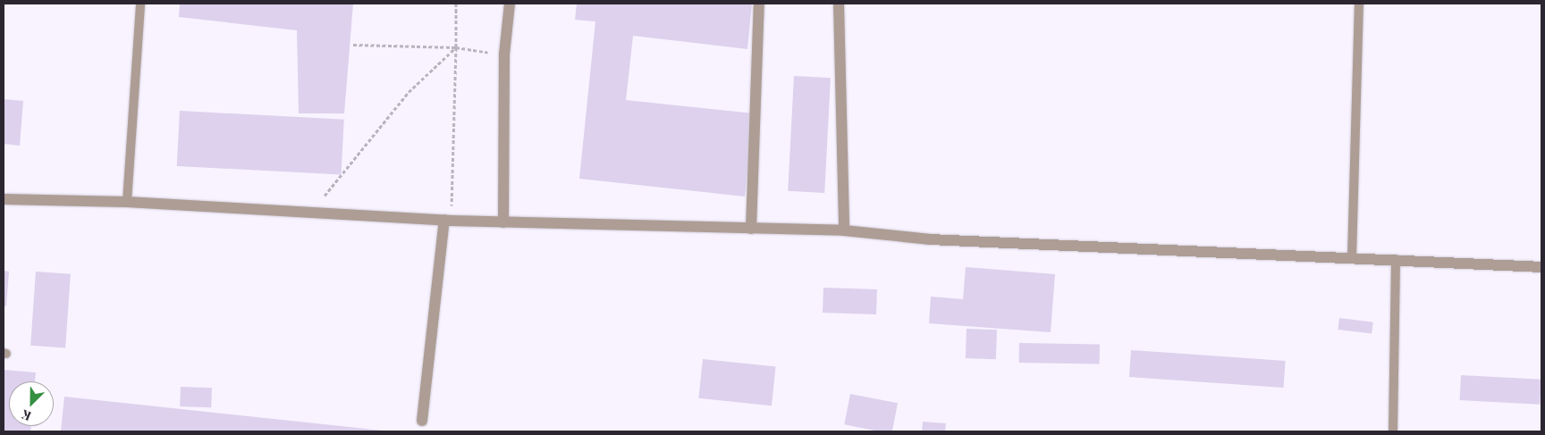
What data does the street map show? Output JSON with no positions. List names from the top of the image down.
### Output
{
  "north": "bottom left"
}
